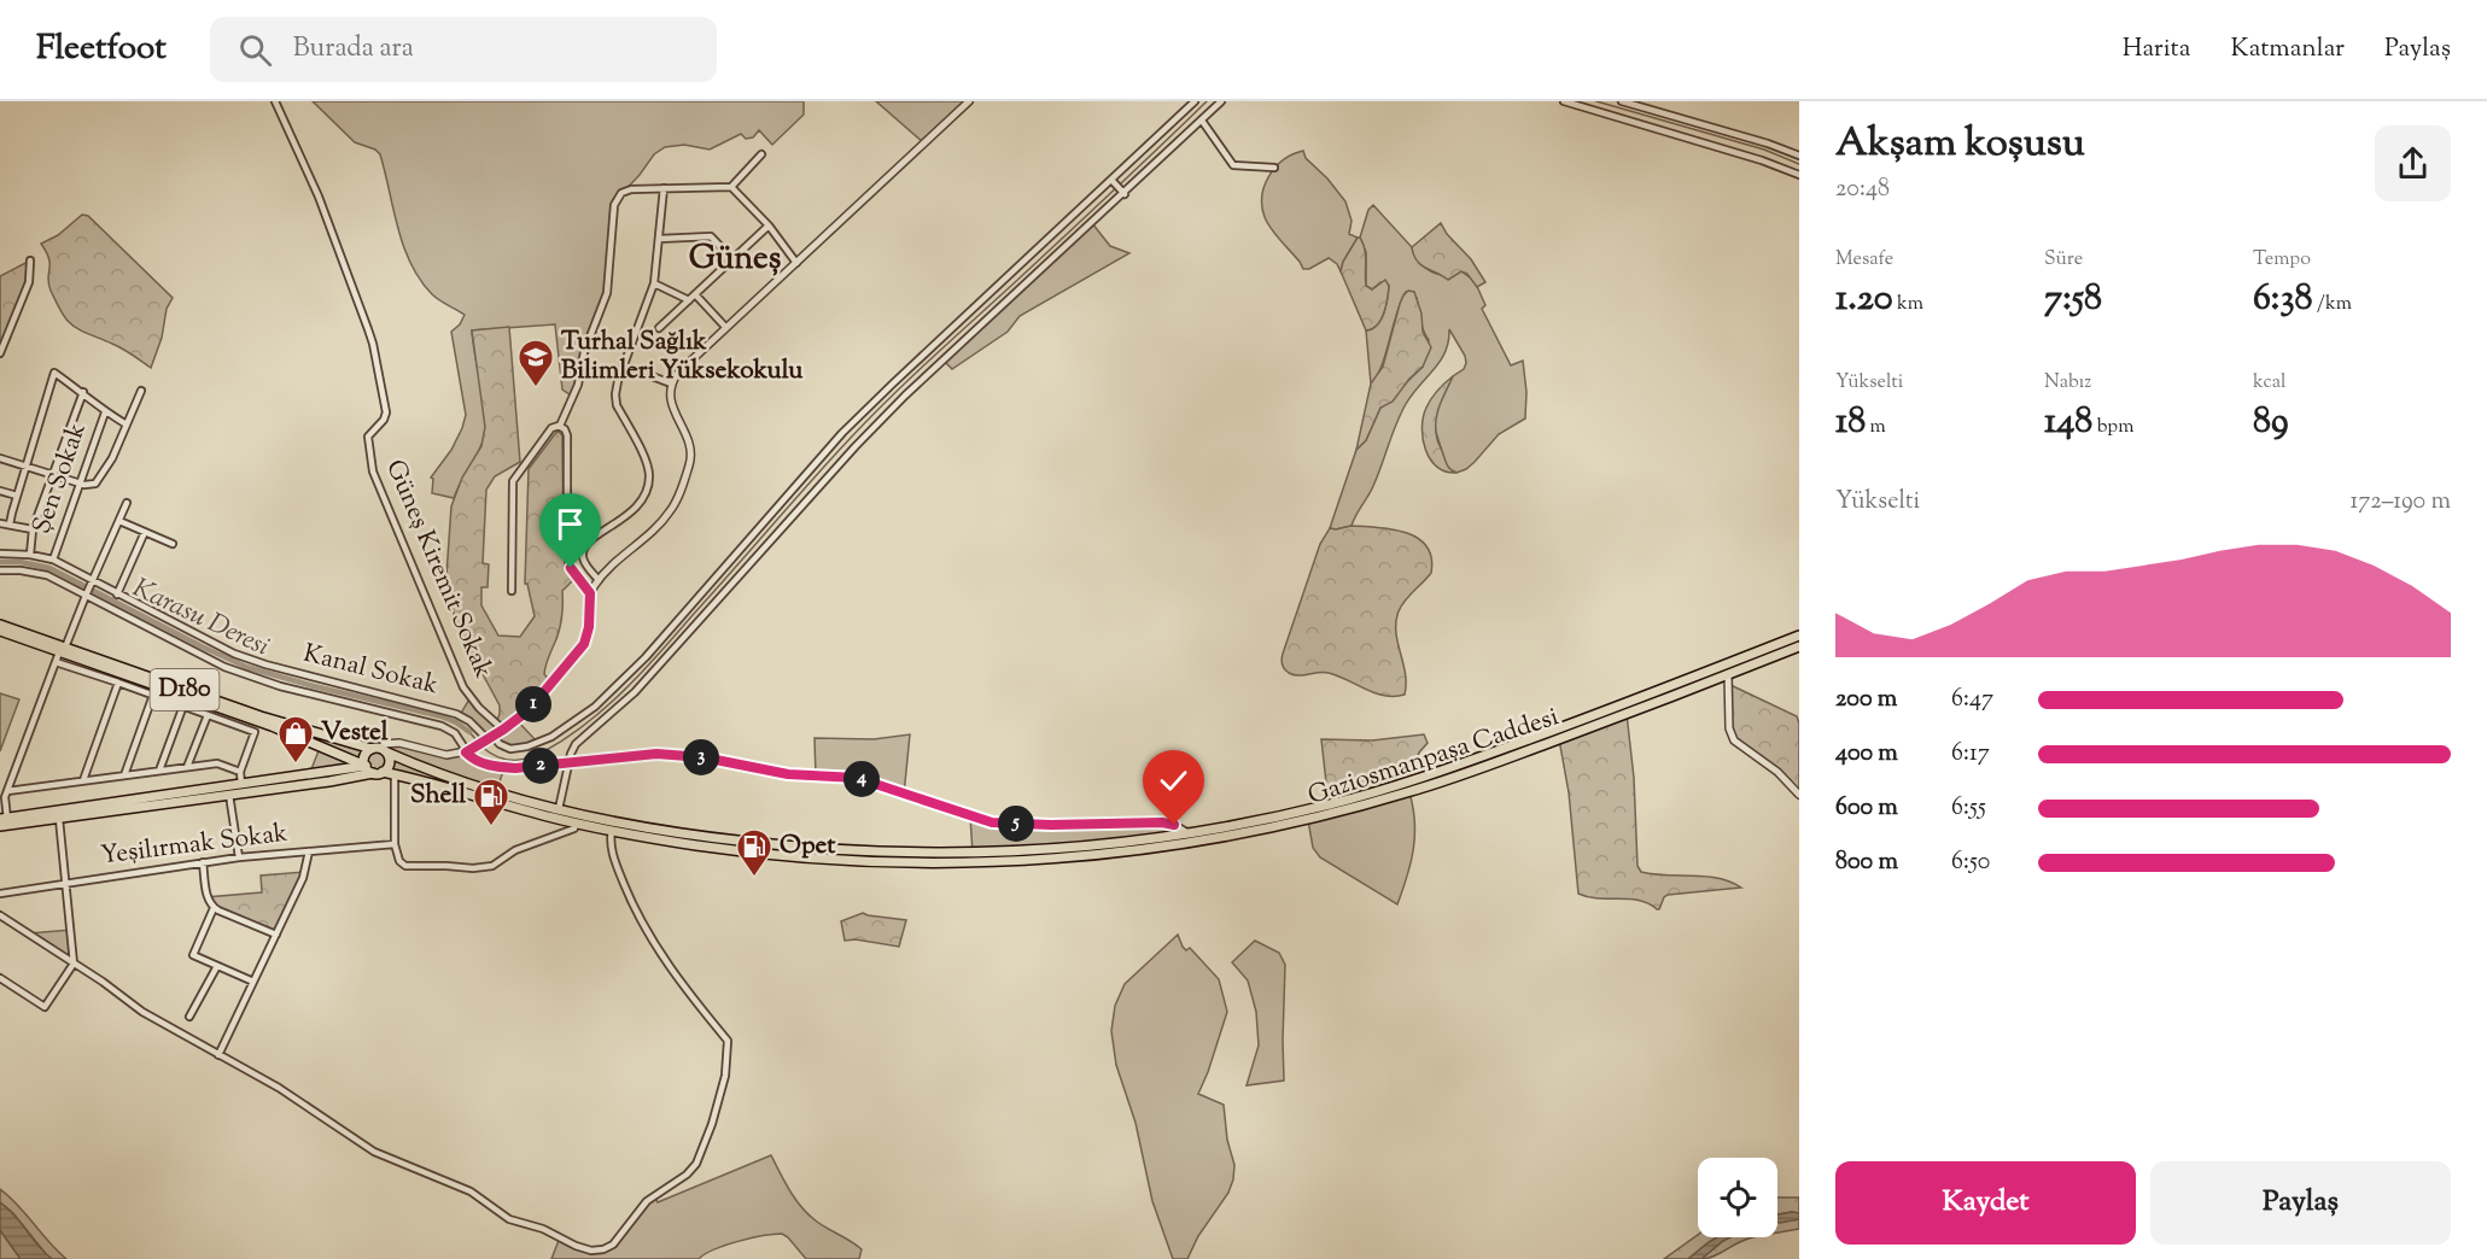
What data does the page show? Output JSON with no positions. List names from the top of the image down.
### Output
{
  "streets": {
    "main road": ["D180", "Gaziosmanpaşa Caddesi"],
    "street": [
      "Şen Sokak",
      "Güneş Kiremit Sokak",
      "Kanal Sokak",
      "Yeşilırmak Sokak"
    ]
  },
  "crossings": [
    ["Şen Sokak", "Kanal Sokak"],
    ["D180", "Gaziosmanpaşa Caddesi"]
  ],
  "districts": ["Güneş"],
  "water": ["Karasu Deresi"],
  "places": {
    "school or university": ["Turhal Sağlık Bilimleri Yüksekokulu"],
    "shop": ["Vestel"],
    "fuel station": ["Shell", "Opet"]
  },
  "page": {
    "header": "Fleetfoot",
    "search": "Burada ara",
    "nav": ["Harita", "Katmanlar", "Paylaş"],
    "heading": ["Akşam koşusu", "20:48"],
    "stats": [
      ["Mesafe", "1.20 km"],
      ["Süre", "7:58"],
      ["Tempo", "6:38 /km"],
      ["Yükselti", "18 m"],
      ["Nabız", "148 bpm"],
      ["kcal", "89"]
    ],
    "chart": ["Yükselti", "172–190 m"],
    "list": [
      {
        "name": "200 m",
        "note": "6:47"
      },
      {
        "name": "400 m",
        "note": "6:17"
      },
      {
        "name": "600 m",
        "note": "6:55"
      },
      {
        "name": "800 m",
        "note": "6:50"
      }
    ],
    "pins": [
      "1",
      "3",
      "2",
      "4",
      "5"
    ],
    "buttons": ["Kaydet", "Paylaş"]
  }
}
